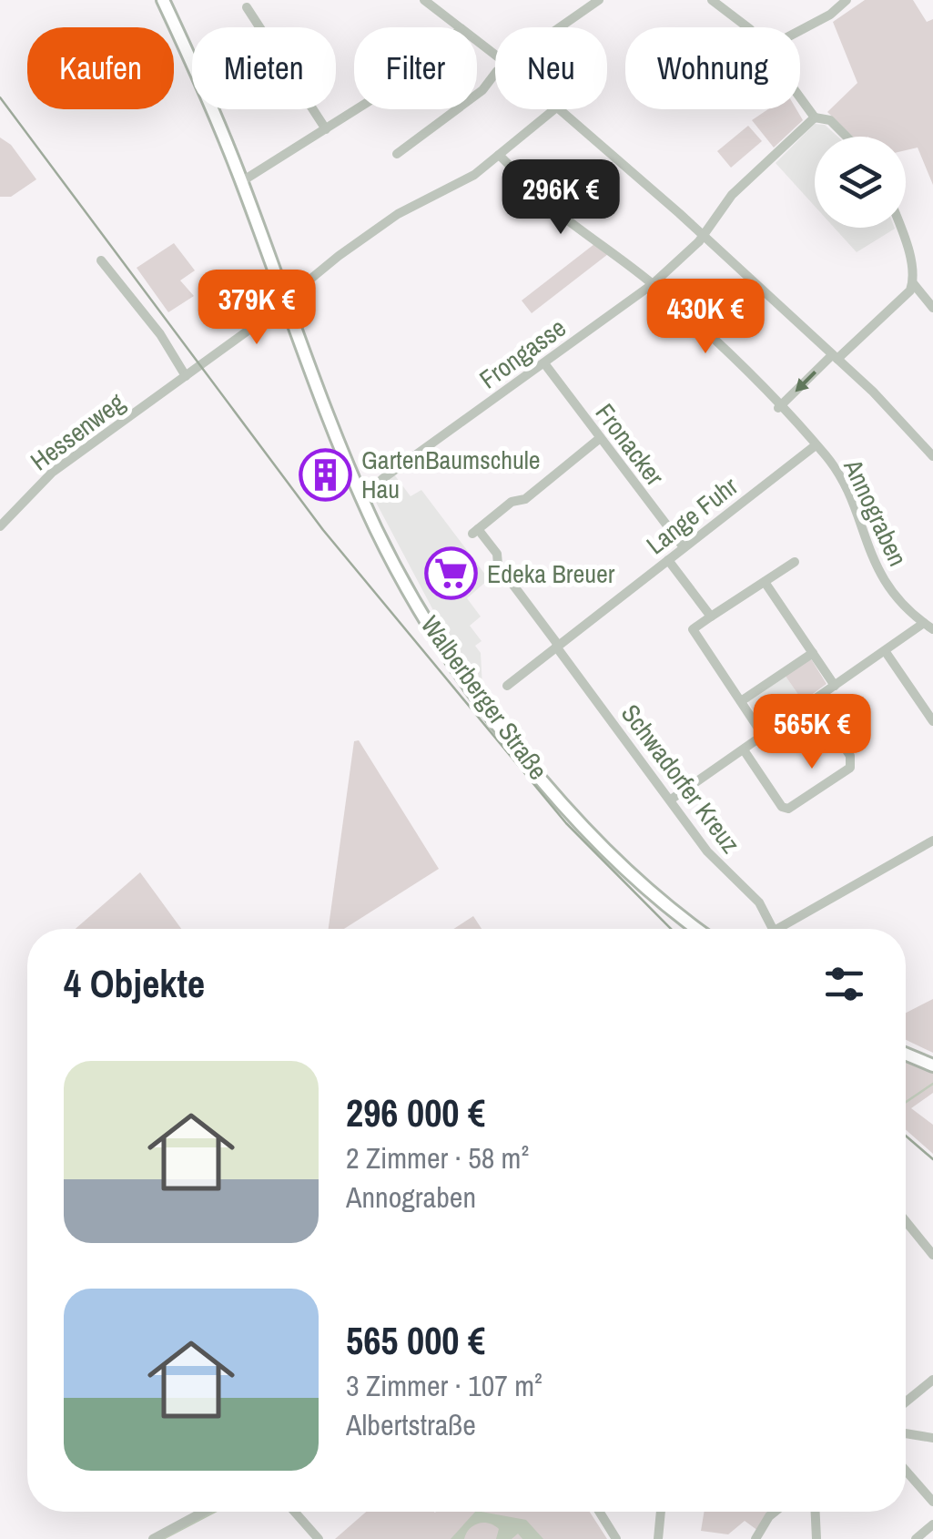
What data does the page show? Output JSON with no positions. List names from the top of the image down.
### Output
{
  "streets": {
    "main road": ["Walberberger Straße"],
    "street": [
      "Frongasse",
      "Hessenweg",
      "Fronacker",
      "Annograben",
      "Lange Fuhr",
      "Schwadorfer Kreuz"
    ]
  },
  "crossings": [
    ["Frongasse", "Fronacker"],
    ["Frongasse", "Annograben"],
    ["Frongasse", "Walberberger Straße"],
    ["Hessenweg", "Annograben"],
    ["Hessenweg", "Walberberger Straße"],
    ["Fronacker", "Lange Fuhr"],
    ["Fronacker", "Schwadorfer Kreuz"],
    ["Annograben", "Lange Fuhr"],
    ["Lange Fuhr", "Schwadorfer Kreuz"]
  ],
  "places": {
    "building": ["GartenBaumschule Hau"],
    "supermarket": ["Edeka Breuer"]
  },
  "page": {
    "chip": [
      "Kaufen",
      "Mieten",
      "Filter",
      "Neu",
      "Wohnung"
    ],
    "price": [
      "296K €",
      "379K €",
      "430K €",
      "565K €"
    ],
    "heading": "4 Objekte",
    "list": [
      {
        "name": "296 000 €",
        "note": "2 Zimmer · 58 m² · Annograben"
      },
      {
        "name": "565 000 €",
        "note": "3 Zimmer · 107 m² · Albertstraße"
      }
    ]
  }
}
